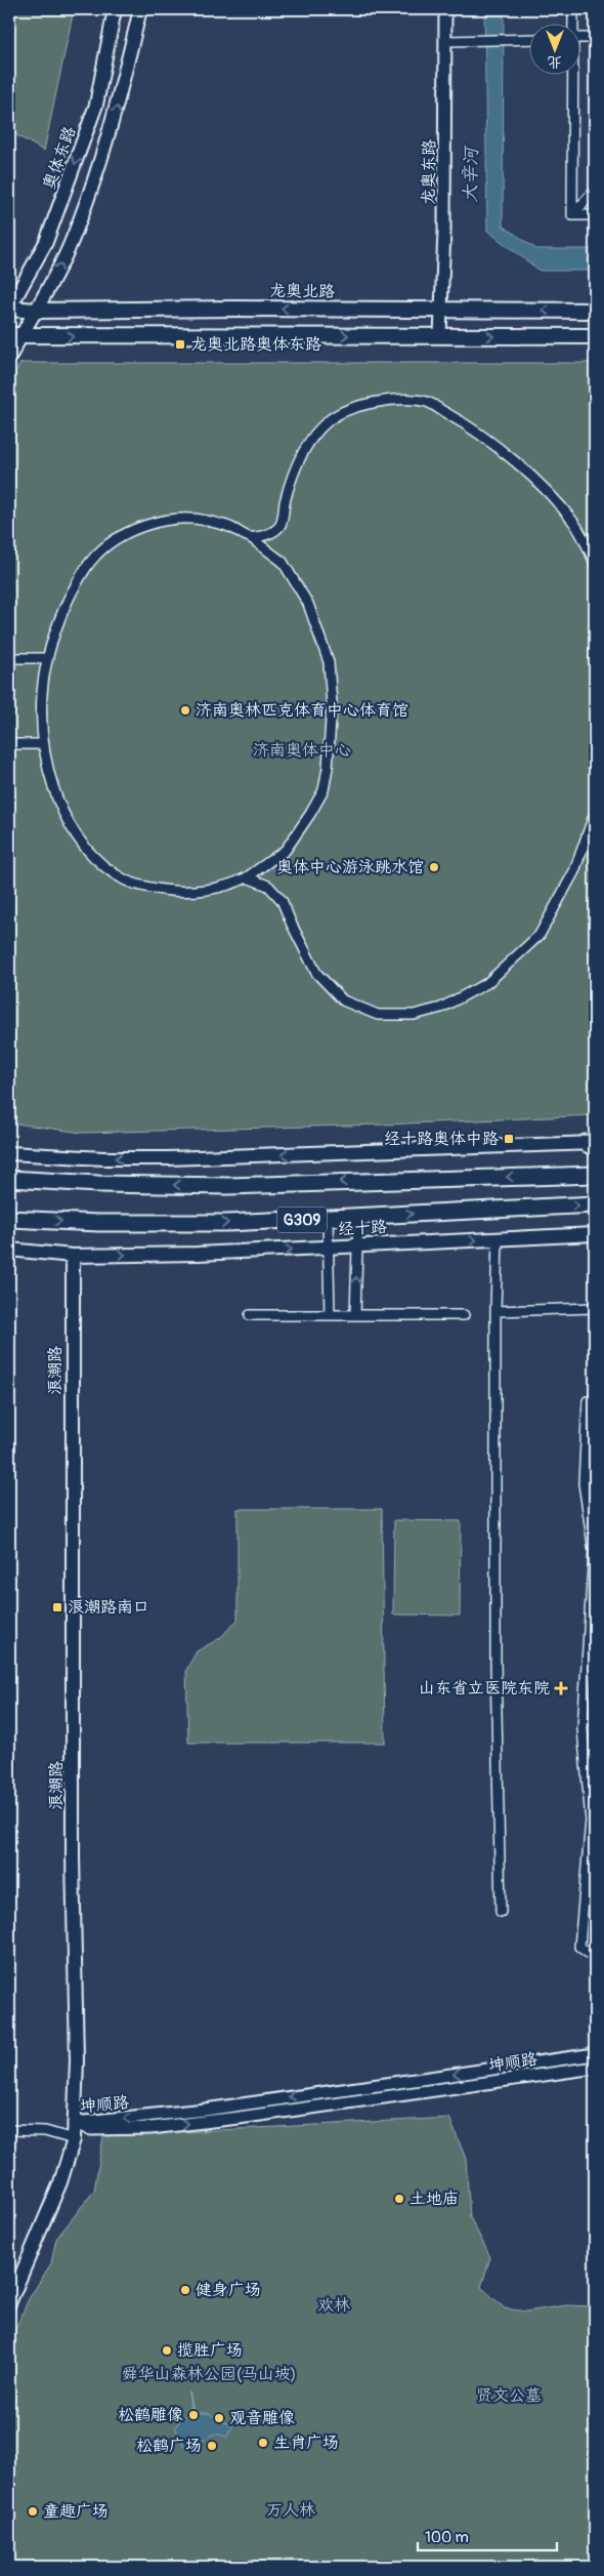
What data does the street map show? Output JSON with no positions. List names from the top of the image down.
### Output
{
  "streets": {
    "highway": ["G309", "经十路"],
    "main road": ["奥体东路", "龙奥北路", "浪潮路"],
    "street": ["龙奥东路", "坤顺路"]
  },
  "crossings": [
    ["奥体东路", "龙奥北路"],
    ["龙奥东路", "龙奥北路"],
    ["经十路", "浪潮路"],
    ["浪潮路", "坤顺路"]
  ],
  "water": ["大辛河"],
  "parks": [
    "济南奥体中心",
    "欢林",
    "舜华山森林公园(马山坡)",
    "贤文公墓",
    "万人林"
  ],
  "places": {
    "transit": ["龙奥北路奥体东路", "经十路奥体中路", "浪潮路南口"],
    "other": [
      "济南奥林匹克体育中心体育馆",
      "奥体中心游泳跳水馆",
      "土地庙",
      "健身广场",
      "揽胜广场",
      "松鹤雕像",
      "观音雕像",
      "生肖广场",
      "松鹤广场",
      "童趣广场"
    ],
    "health": ["山东省立医院东院"]
  },
  "scale_bar": "100 m",
  "north": "bottom"
}
